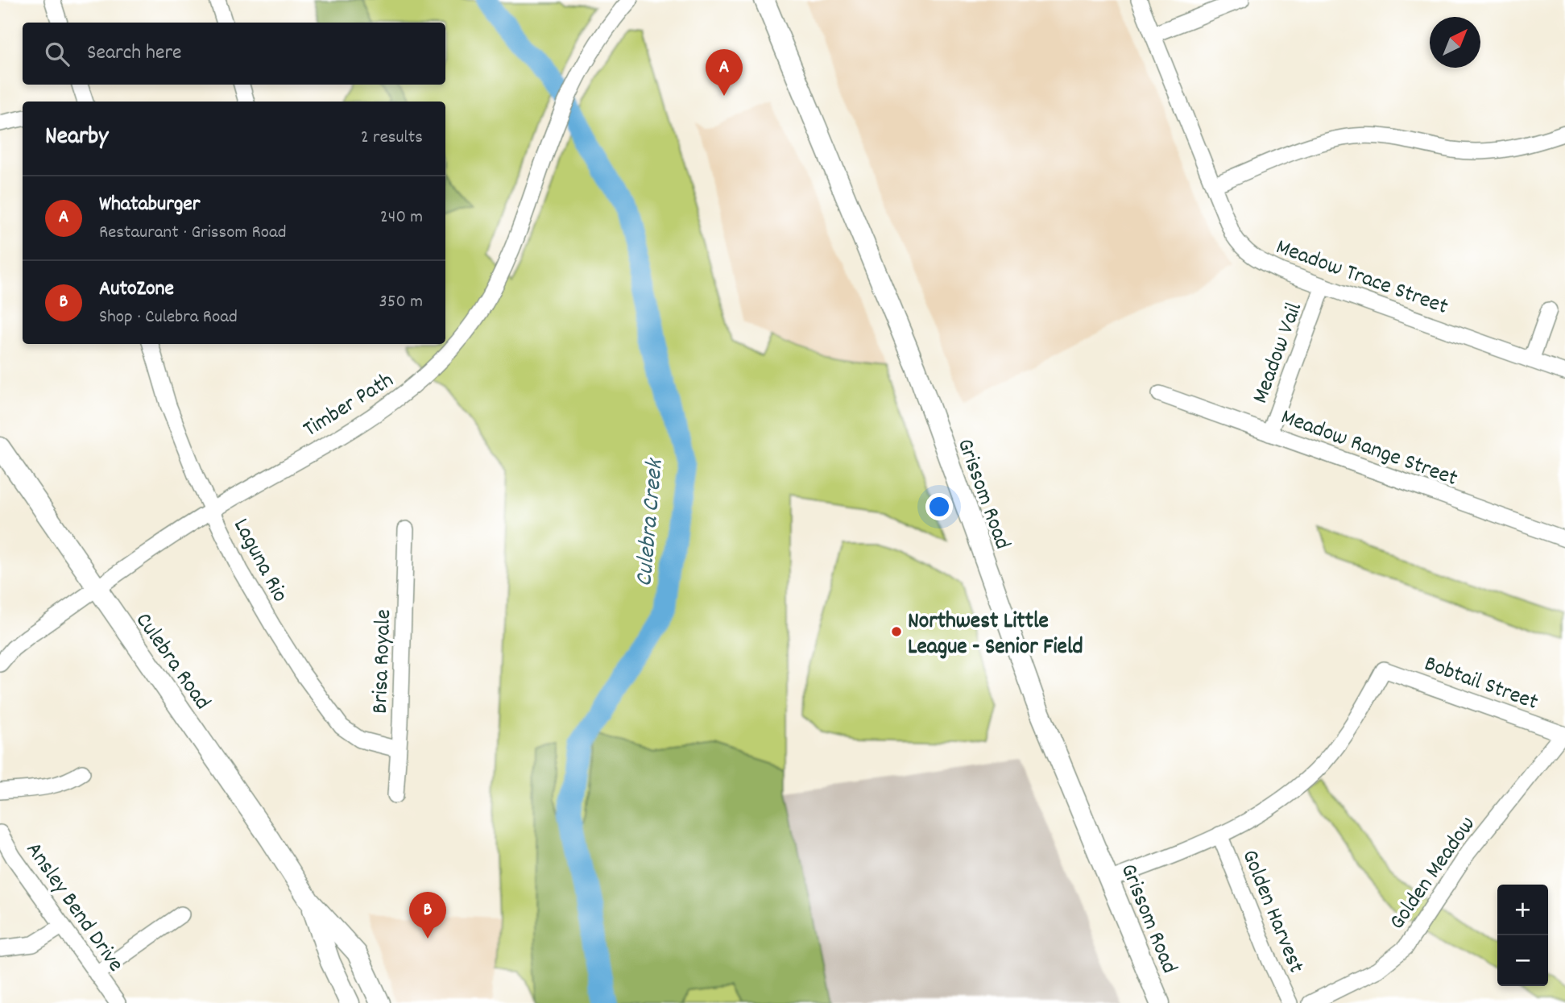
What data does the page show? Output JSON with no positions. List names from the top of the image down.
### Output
{
  "streets": {
    "main road": ["Grissom Road", "Culebra Road"],
    "street": [
      "Meadow Trace Street",
      "Meadow Vail",
      "Timber Path",
      "Meadow Range Street",
      "Laguna Rio",
      "Brisa Royale",
      "Bobtail Street",
      "Golden Meadow",
      "Ansley Bend Drive",
      "Golden Harvest"
    ]
  },
  "crossings": [
    ["Meadow Trace Street", "Meadow Vail"],
    ["Meadow Vail", "Meadow Range Street"],
    ["Timber Path", "Laguna Rio"],
    ["Timber Path", "Culebra Road"],
    ["Laguna Rio", "Brisa Royale"],
    ["Bobtail Street", "Golden Meadow"],
    ["Bobtail Street", "Golden Harvest"]
  ],
  "water": ["Culebra Creek"],
  "places": ["Northwest Little League - Senior Field"],
  "north": "top right",
  "page": {
    "search": "Search here",
    "pins": ["A", "B"],
    "heading": ["Nearby", "2 results"],
    "list": [
      {
        "mark": "A",
        "name": "Whataburger",
        "note": "Restaurant · Grissom Road",
        "value": "240 m"
      },
      {
        "mark": "B",
        "name": "AutoZone",
        "note": "Shop · Culebra Road",
        "value": "350 m"
      }
    ],
    "map_buttons": ["+", "−"]
  }
}
